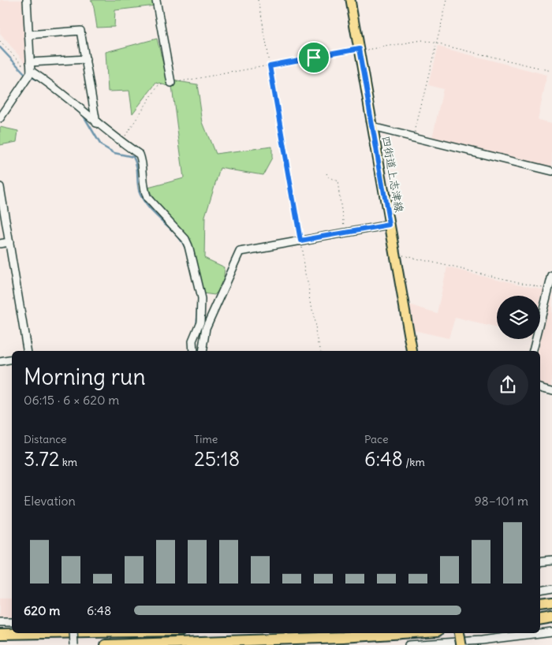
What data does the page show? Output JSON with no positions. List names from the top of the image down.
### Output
{
  "streets": {
    "main road": ["四街道上志津線"]
  },
  "page": {
    "heading": ["Morning run", "06:15 · 6 × 620 m"],
    "stats": [
      ["Distance", "3.72 km"],
      ["Time", "25:18"],
      ["Pace", "6:48 /km"]
    ],
    "chart": ["Elevation", "98–101 m"],
    "list": [
      {
        "name": "620 m",
        "note": "6:48"
      }
    ]
  }
}
